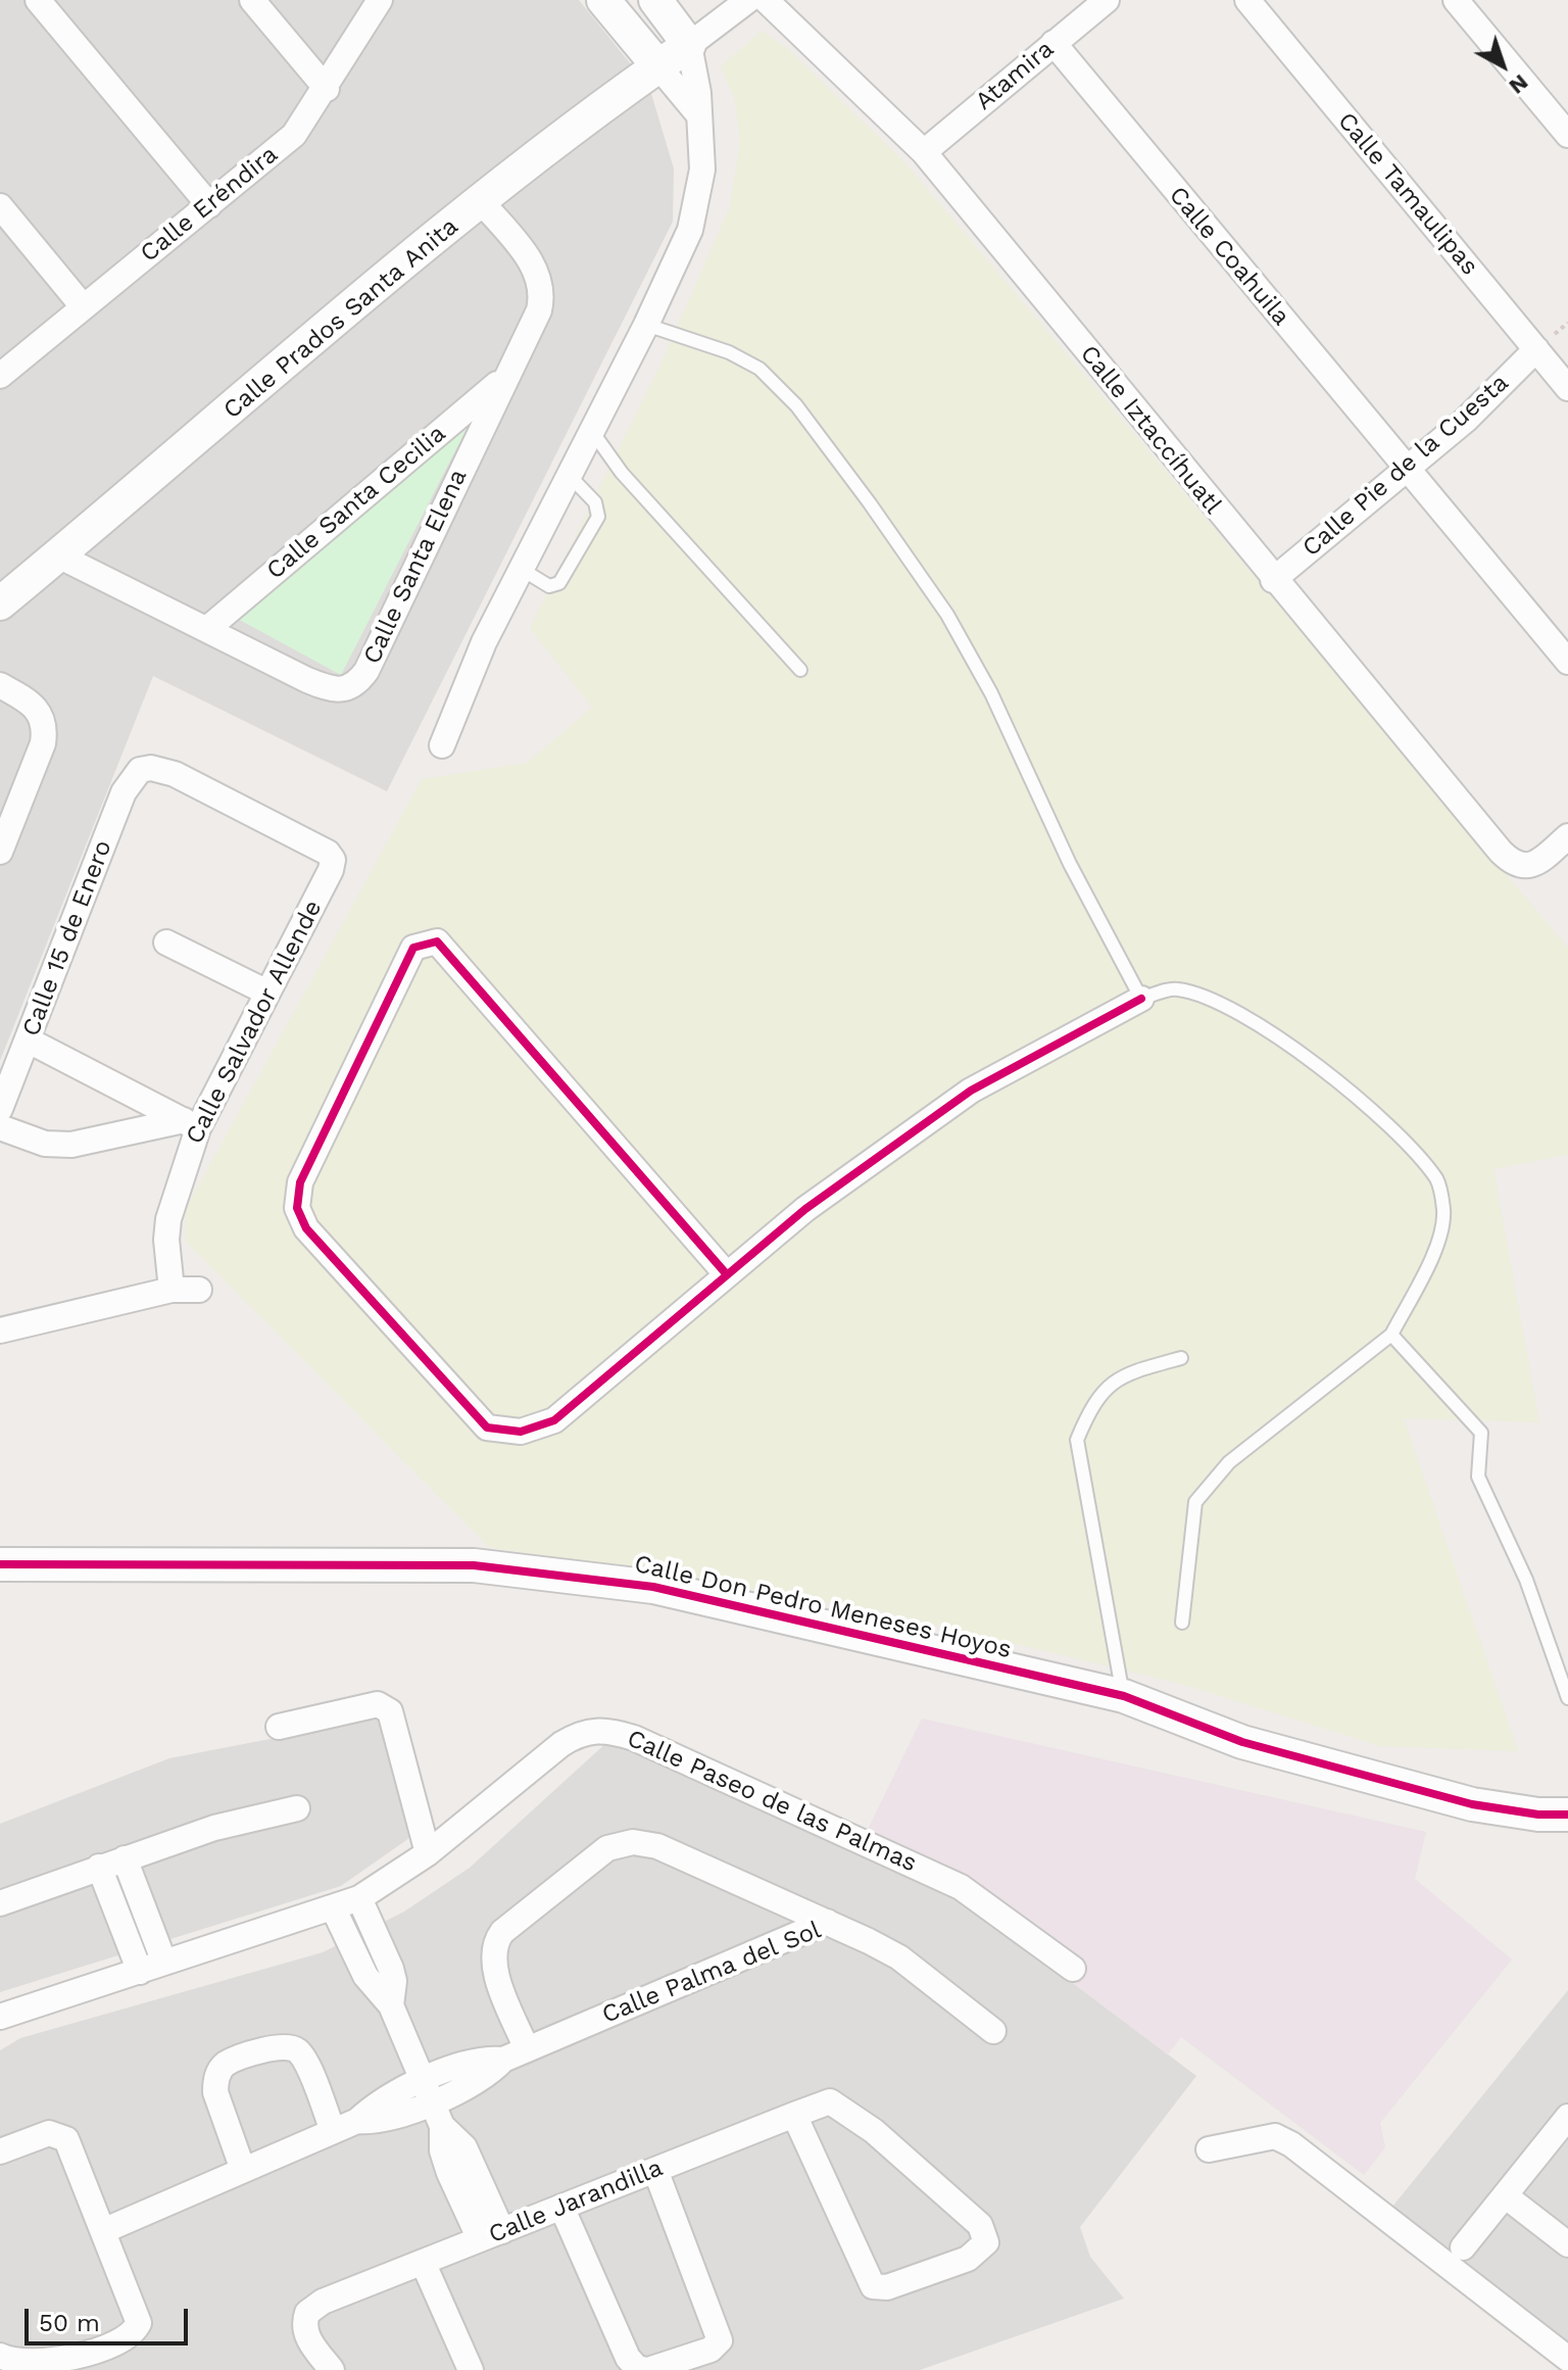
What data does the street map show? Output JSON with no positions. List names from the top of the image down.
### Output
{
  "streets": {
    "street": [
      "Atamira",
      "Calle Tamaulipas",
      "Calle Eréndira",
      "Calle Coahuila",
      "Calle Prados Santa Anita",
      "Calle Iztaccíhuatl",
      "Calle Pie de la Cuesta",
      "Calle Santa Cecilia",
      "Calle Santa Elena",
      "Calle 15 de Enero",
      "Calle Salvador Allende",
      "Calle Don Pedro Meneses Hoyos",
      "Calle Paseo de las Palmas",
      "Calle Palma del Sol",
      "Calle Jarandilla"
    ]
  },
  "crossings": [
    ["Atamira", "Calle Coahuila"],
    ["Atamira", "Calle Iztaccíhuatl"],
    ["Calle Tamaulipas", "Calle Pie de la Cuesta"],
    ["Calle Coahuila", "Calle Pie de la Cuesta"],
    ["Calle Prados Santa Anita", "Calle Santa Elena"],
    ["Calle Iztaccíhuatl", "Calle Pie de la Cuesta"],
    ["Calle Santa Cecilia", "Calle Santa Elena"],
    ["Calle 15 de Enero", "Calle Salvador Allende"]
  ],
  "scale_bar": "50 m",
  "north": "bottom right"
}
